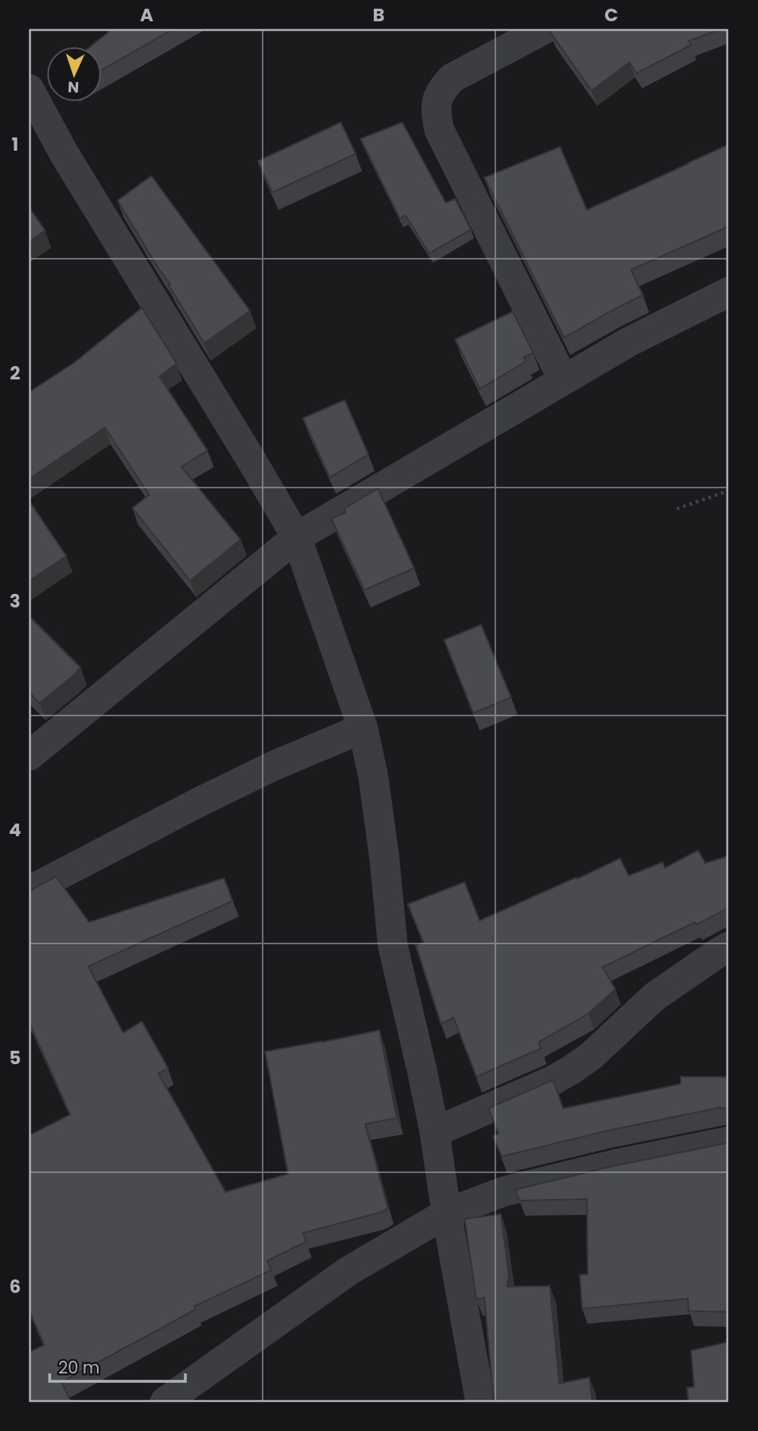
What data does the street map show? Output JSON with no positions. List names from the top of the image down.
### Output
{
  "scale_bar": "20 m",
  "north": "bottom",
  "grid": {
    "columns": ["A", "B", "C"],
    "rows": [
      "1",
      "2",
      "3",
      "4",
      "5",
      "6"
    ]
  }
}
